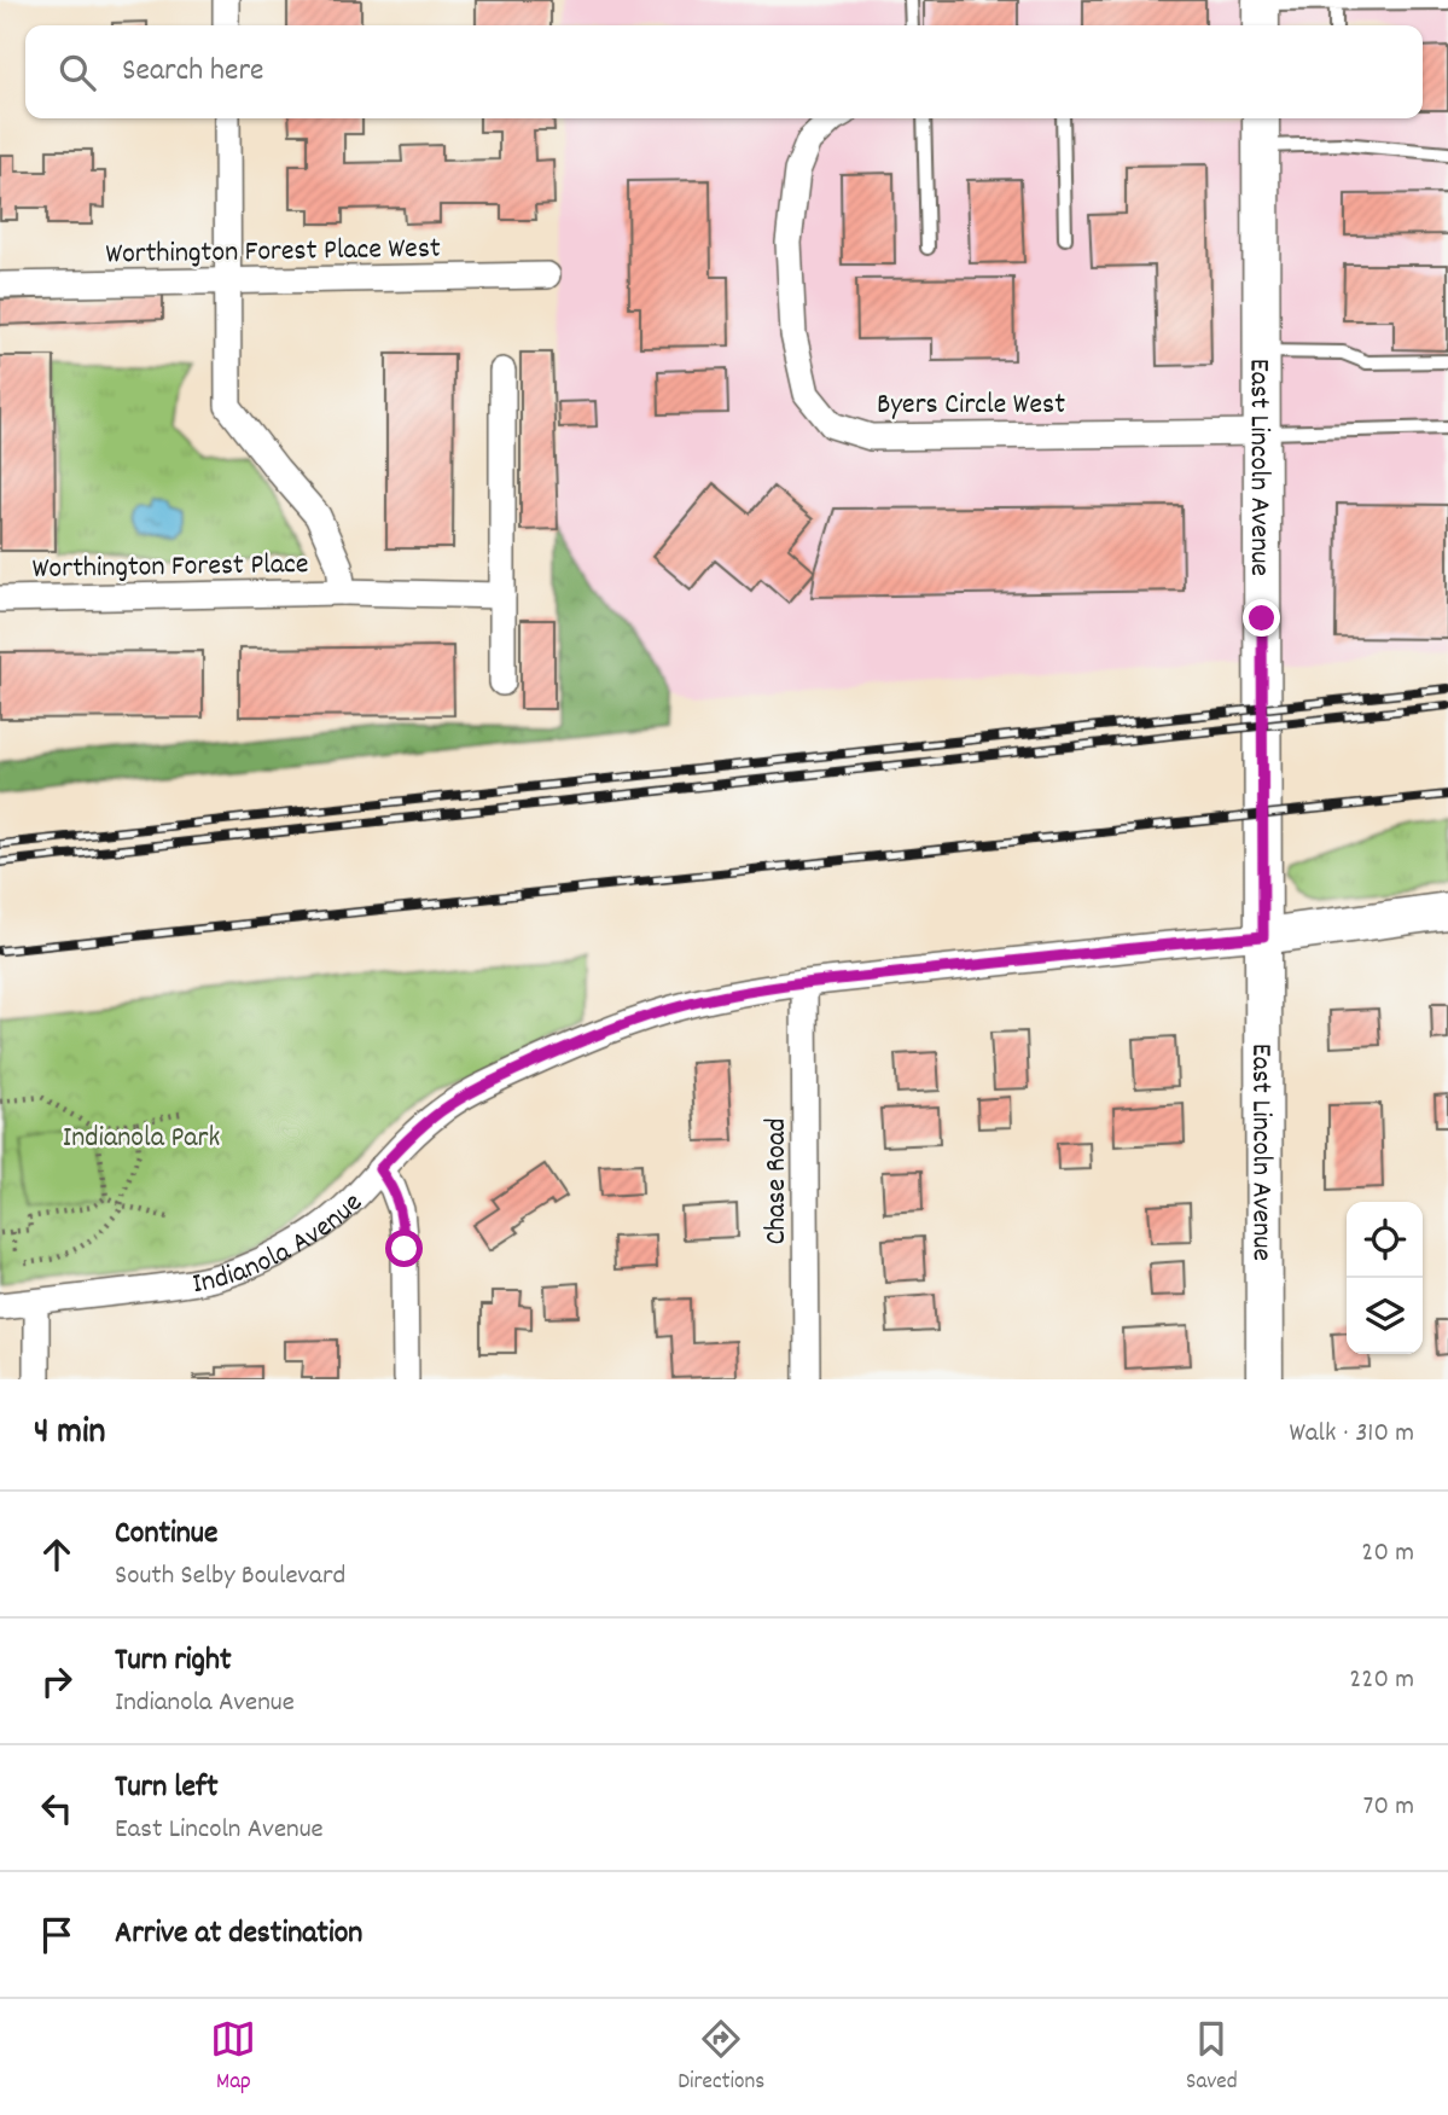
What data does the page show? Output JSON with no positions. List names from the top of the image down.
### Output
{
  "streets": {
    "main road": ["East Lincoln Avenue", "Indianola Avenue"],
    "street": [
      "Worthington Forest Place West",
      "Byers Circle West",
      "Worthington Forest Place",
      "Chase Road"
    ]
  },
  "crossings": [
    ["Worthington Forest Place West", "Worthington Forest Place"],
    ["Byers Circle West", "East Lincoln Avenue"],
    ["East Lincoln Avenue", "Indianola Avenue"],
    ["Chase Road", "Indianola Avenue"]
  ],
  "parks": ["Indianola Park"],
  "page": {
    "search": "Search here",
    "heading": ["4 min", "Walk · 310 m"],
    "list": [
      ["Continue", "South Selby Boulevard", "20 m"],
      ["Turn right", "Indianola Avenue", "220 m"],
      ["Turn left", "East Lincoln Avenue", "70 m"],
      "Arrive at destination"
    ],
    "nav": ["Map", "Directions", "Saved"]
  }
}
